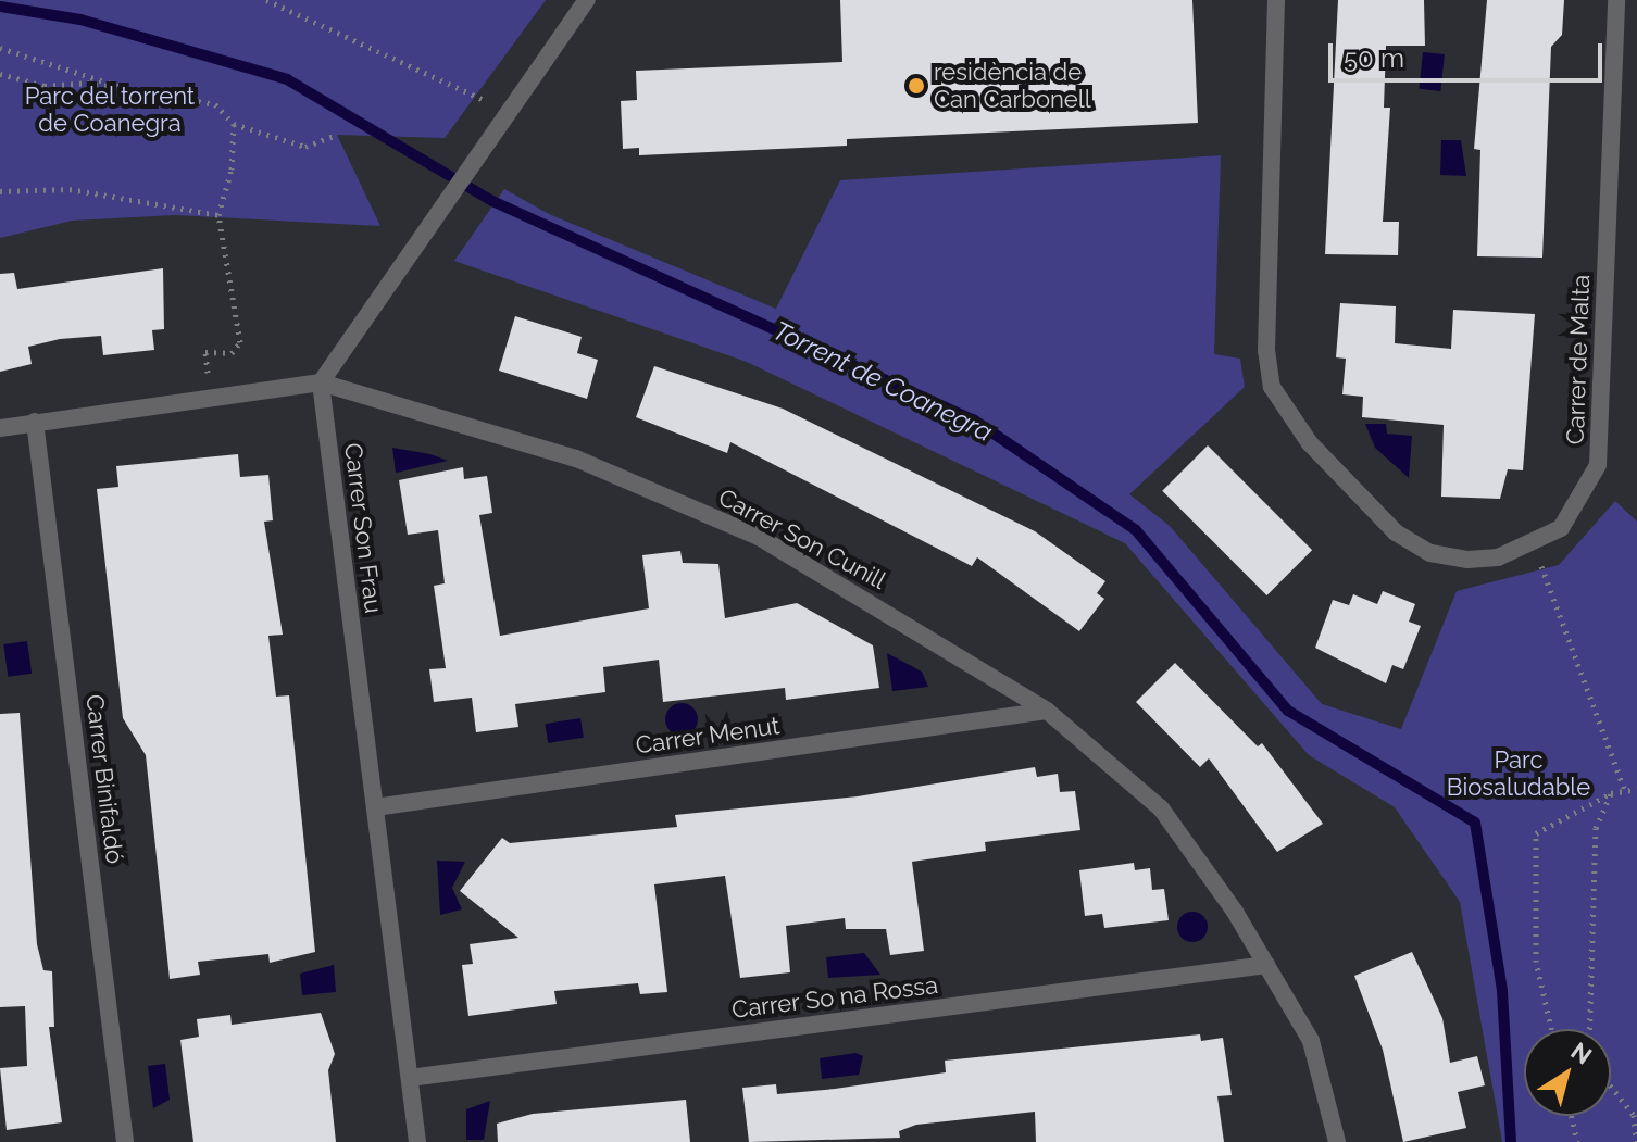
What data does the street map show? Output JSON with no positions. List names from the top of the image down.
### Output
{
  "streets": {
    "street": [
      "Carrer de Malta",
      "Carrer Son Frau",
      "Carrer Son Cunill",
      "Carrer Menut",
      "Carrer Binifaldó",
      "Carrer So na Rossa"
    ]
  },
  "crossings": [
    ["Carrer Son Frau", "Carrer Son Cunill"],
    ["Carrer Son Frau", "Carrer Menut"],
    ["Carrer Son Frau", "Carrer So na Rossa"],
    ["Carrer Son Cunill", "Carrer Menut"],
    ["Carrer Son Cunill", "Carrer Binifaldó"],
    ["Carrer Son Cunill", "Carrer So na Rossa"]
  ],
  "water": ["Torrent de Coanegra"],
  "parks": ["Parc del torrent de Coanegra", "Parc Biosaludable"],
  "places": ["residència de Can Carbonell"],
  "scale_bar": "50 m",
  "north": "top right"
}
